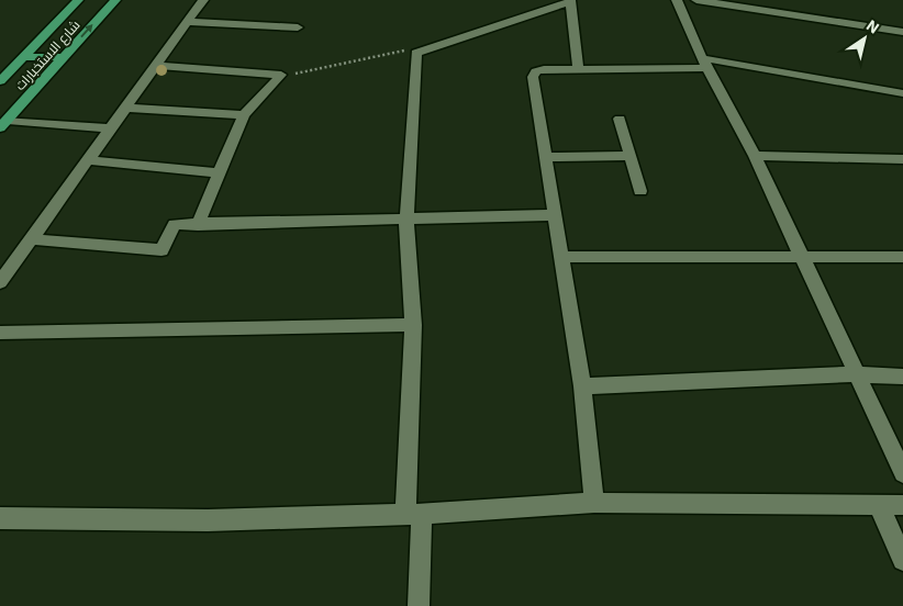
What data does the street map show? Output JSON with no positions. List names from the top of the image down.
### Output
{
  "streets": {
    "main road": ["شارع الاستخبارات"]
  },
  "north": "top right"
}
